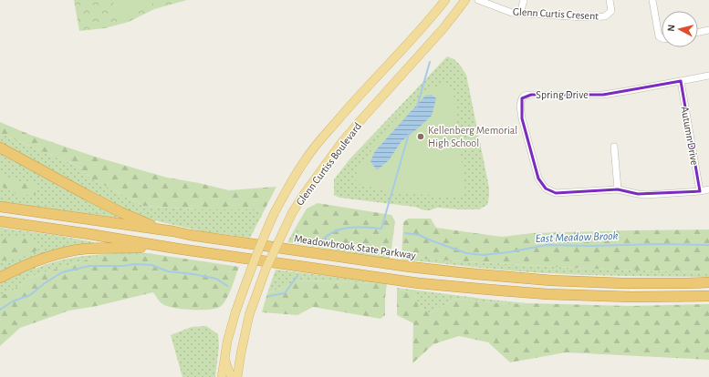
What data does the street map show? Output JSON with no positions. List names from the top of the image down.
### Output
{
  "streets": {
    "highway": ["Meadowbrook State Parkway"],
    "main road": ["Glenn Curtiss Boulevard"],
    "street": ["Glenn Curtis Cresent", "Spring Drive", "Autumn Drive"]
  },
  "crossings": [
    ["Spring Drive", "Autumn Drive"]
  ],
  "water": ["East Meadow Brook"],
  "places": ["Kellenberg Memorial High School"],
  "north": "left"
}
